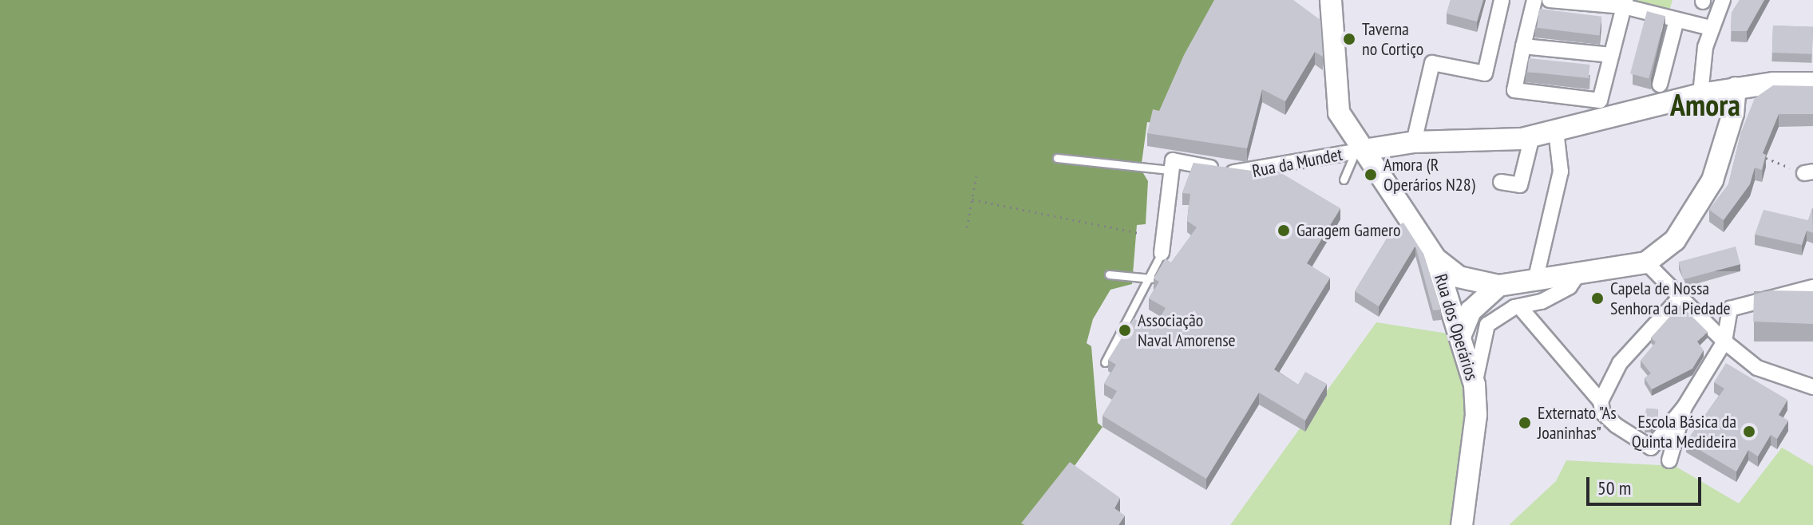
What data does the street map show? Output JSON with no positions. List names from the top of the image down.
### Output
{
  "streets": {
    "street": ["Rua da Mundet", "Rua dos Operários"]
  },
  "crossings": [
    ["Rua da Mundet", "Rua dos Operários"]
  ],
  "districts": ["Amora"],
  "places": [
    "Taverna no Cortiço",
    "Amora (R Operários N28)",
    "Garagem Gamero",
    "Capela de Nossa Senhora da Piedade",
    "Associação Naval Amorense",
    "Externato \"As Joaninhas\"",
    "Escola Básica da Quinta Medideira"
  ],
  "scale_bar": "50 m"
}
